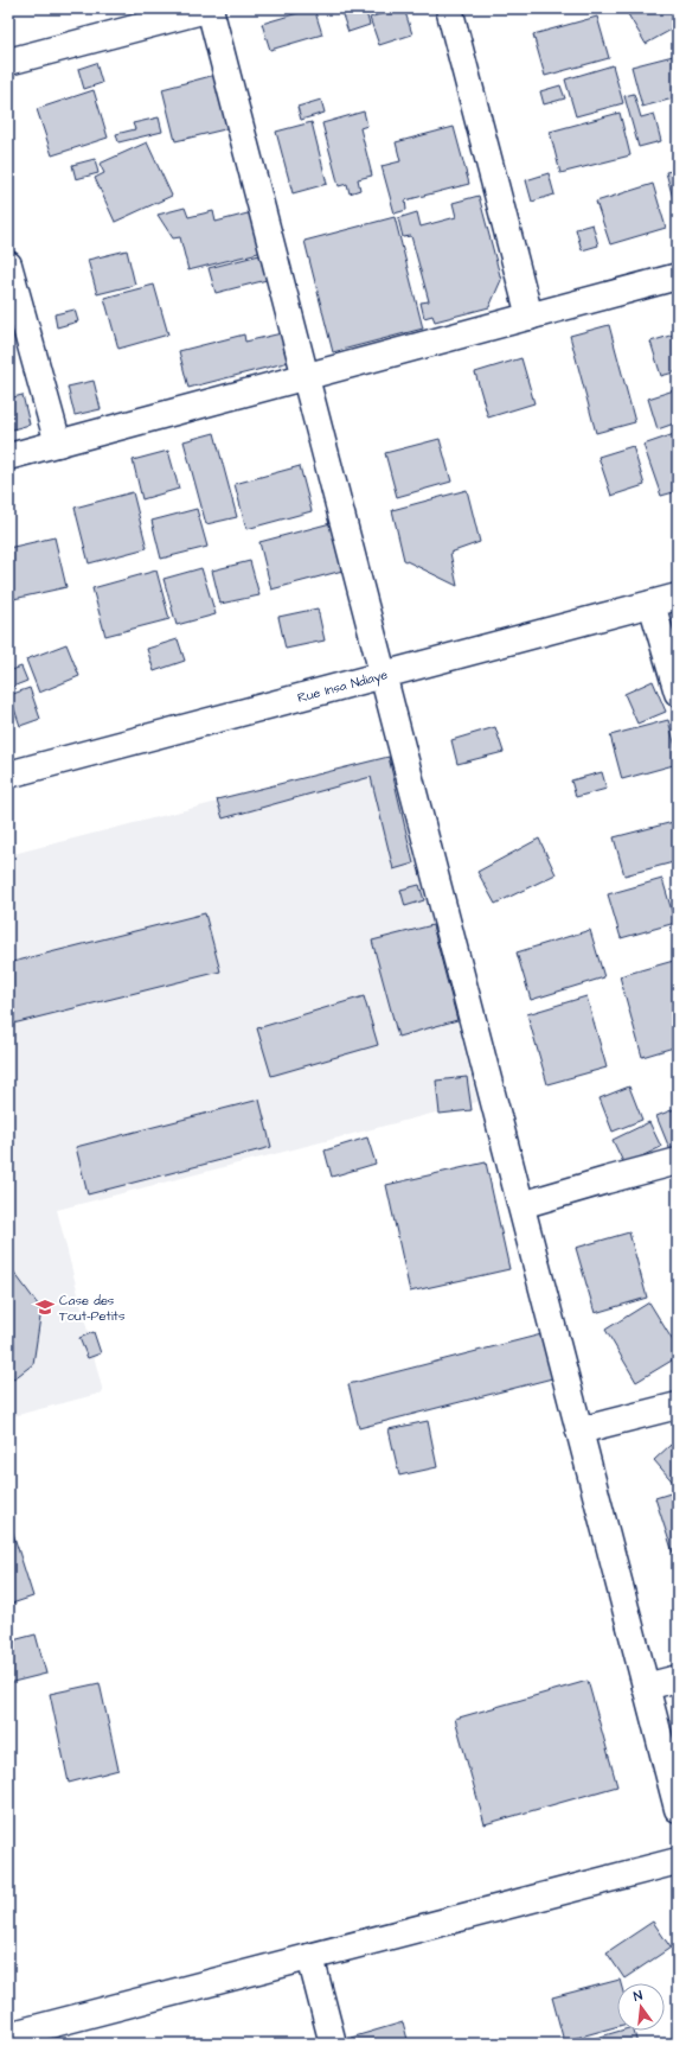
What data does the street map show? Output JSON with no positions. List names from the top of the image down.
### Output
{
  "streets": {
    "street": ["Rue Insa Ndiaye"]
  },
  "places": {
    "school or university": ["Case des Tout-Petits"]
  },
  "north": "top"
}
